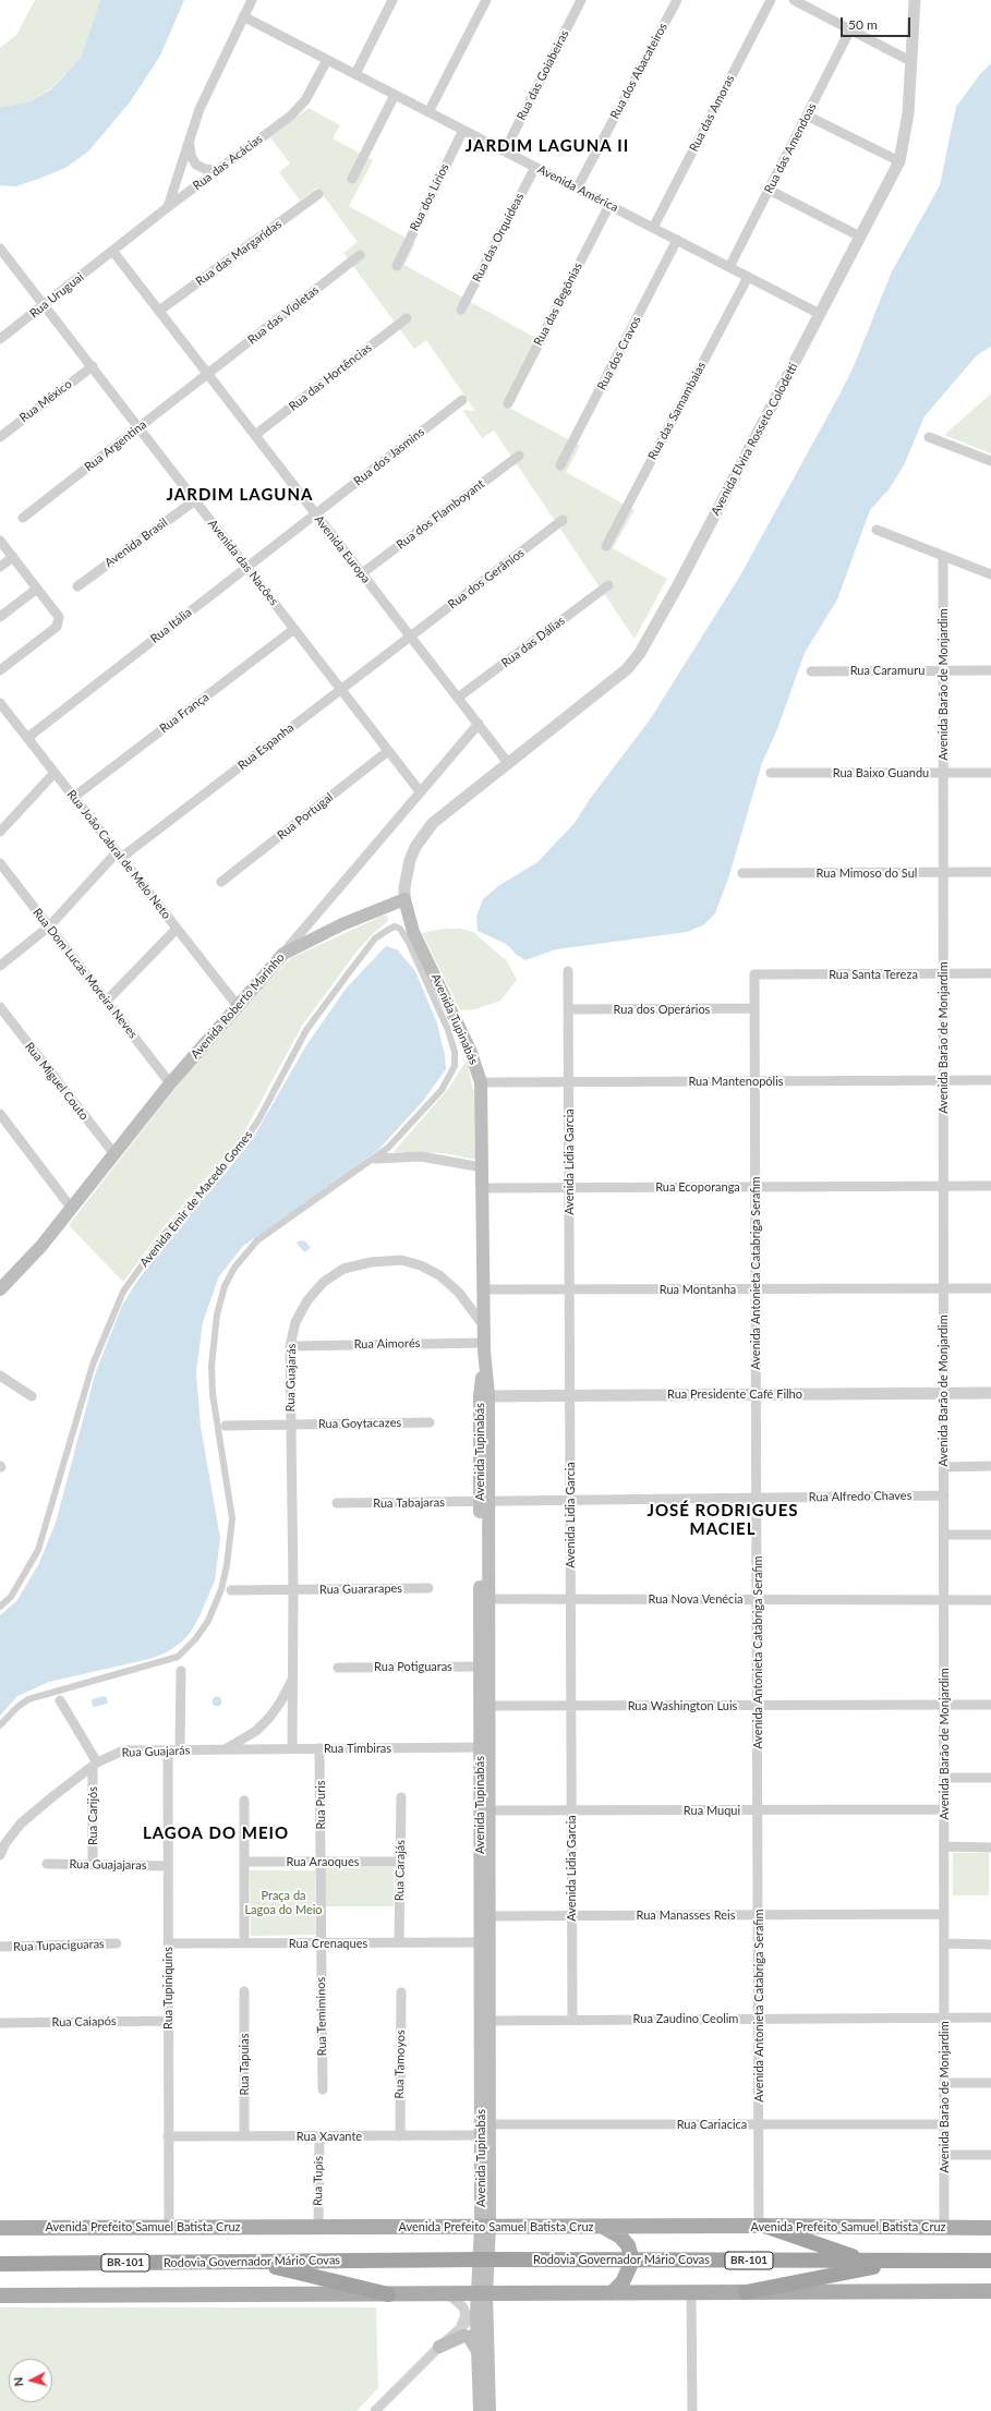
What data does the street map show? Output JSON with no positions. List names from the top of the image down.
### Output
{
  "streets": {
    "highway": ["Rodovia Governador Mário Covas", "BR-101"],
    "main road": ["Avenida Roberto Marinho", "Avenida Tupinabás", "Avenida Prefeito Samuel Batista Cruz"],
    "street": [
      "Rua dos Abacateiros",
      "Rua das Goiabeiras",
      "Rua das Amoras",
      "Rua das Amendoas",
      "Rua das Acácias",
      "Avenida América",
      "Rua dos Lírios",
      "Rua das Orquídeas",
      "Rua das Margaridas",
      "Rua Uruguai",
      "Rua das Begônias",
      "Rua das Violetas",
      "Rua dos Cravos",
      "Rua das Hortências",
      "Rua México",
      "Rua das Samambaias",
      "Avenida Elvira Rosseto Colodetti",
      "Rua Argentina",
      "Rua dos Jasmins",
      "Rua dos Flamboyant",
      "Avenida Brasil",
      "Avenida Europa",
      "Avenida das Nacões",
      "Rua dos Gerânios",
      "Rua Itália",
      "Rua das Dálias",
      "Rua Caramuru",
      "Avenida Barão de Monjardim",
      "Rua França",
      "Rua Espanha",
      "Rua Baixo Guandu",
      "Rua Portugal",
      "Rua João Cabral de Melo Neto",
      "Rua Mimoso do Sul",
      "Rua Dom Lucas Moreira Neves",
      "Rua Santa Tereza",
      "Rua dos Operários",
      "Rua Miguel Couto",
      "Rua Mantenopólis",
      "Avenida Lidia Garcia",
      "Rua Ecoporanga",
      "Avenida Emir de Macedo Gomes",
      "Avenida Antonieta Catabriga Serafim",
      "Rua Montanha",
      "Rua Aimorés",
      "Rua Guajarás",
      "Rua Presidente Café Filho",
      "Rua Goytacazes",
      "Rua Alfredo Chaves",
      "Rua Tabajaras",
      "Rua Guararapes",
      "Rua Nova Venécia",
      "Rua Potiguaras",
      "Rua Washington Luis",
      "Rua Timbiras",
      "Rua Puris",
      "Rua Muqui",
      "Rua Carijós",
      "Rua Araoques",
      "Rua Guajajaras",
      "Rua Carajás",
      "Rua Manasses Reis",
      "Rua Crenaques",
      "Rua Tupaciguaras",
      "Rua Tupiniquins",
      "Rua Temiminos",
      "Rua Zaudino Ceolim",
      "Rua Caiapós",
      "Rua Tapuias",
      "Rua Tamoyos",
      "Rua Cariacica",
      "Rua Xavante",
      "Rua Tupis"
    ]
  },
  "crossings": [
    ["Rua dos Abacateiros", "Avenida América"],
    ["Rua das Goiabeiras", "Avenida América"],
    ["Rua das Amoras", "Avenida América"],
    ["Rua das Amendoas", "Avenida América"],
    ["Rua das Acácias", "Avenida América"],
    ["Rua das Acácias", "Rua Uruguai"],
    ["Rua das Acácias", "Avenida Europa"],
    ["Avenida América", "Rua dos Lírios"],
    ["Avenida América", "Rua das Orquídeas"],
    ["Avenida América", "Rua das Begônias"],
    ["Avenida América", "Rua dos Cravos"],
    ["Avenida América", "Rua das Samambaias"],
    ["Avenida América", "Avenida Elvira Rosseto Colodetti"],
    ["Rua das Margaridas", "Avenida Europa"],
    ["Rua Uruguai", "Avenida Europa"],
    ["Rua Uruguai", "Avenida das Nacões"],
    ["Rua das Violetas", "Rua Argentina"],
    ["Rua das Violetas", "Avenida Europa"],
    ["Rua das Hortências", "Avenida Europa"],
    ["Rua México", "Avenida das Nacões"],
    ["Avenida Elvira Rosseto Colodetti", "Avenida Europa"],
    ["Avenida Elvira Rosseto Colodetti", "Avenida Tupinabás"],
    ["Rua Argentina", "Avenida Europa"],
    ["Rua Argentina", "Avenida das Nacões"],
    ["Rua dos Jasmins", "Avenida Europa"],
    ["Rua dos Jasmins", "Rua Itália"],
    ["Rua dos Flamboyant", "Avenida Europa"],
    ["Avenida Brasil", "Avenida das Nacões"],
    ["Avenida Europa", "Rua dos Gerânios"],
    ["Avenida Europa", "Rua Itália"],
    ["Avenida Europa", "Rua das Dálias"],
    ["Avenida Europa", "Rua Espanha"],
    ["Avenida Europa", "Avenida Roberto Marinho"],
    ["Avenida Europa", "Avenida Tupinabás"],
    ["Avenida das Nacões", "Rua Itália"],
    ["Avenida das Nacões", "Rua França"],
    ["Avenida das Nacões", "Rua Espanha"],
    ["Avenida das Nacões", "Rua Portugal"],
    ["Avenida das Nacões", "Avenida Roberto Marinho"],
    ["Rua dos Gerânios", "Rua Espanha"],
    ["Rua Itália", "Rua João Cabral de Melo Neto"],
    ["Rua Caramuru", "Avenida Barão de Monjardim"],
    ["Avenida Barão de Monjardim", "Rua Baixo Guandu"],
    ["Avenida Barão de Monjardim", "Rua Mimoso do Sul"],
    ["Avenida Barão de Monjardim", "Rua Santa Tereza"],
    ["Avenida Barão de Monjardim", "Rua Mantenopólis"],
    ["Avenida Barão de Monjardim", "Rua Ecoporanga"],
    ["Avenida Barão de Monjardim", "Rua Montanha"],
    ["Avenida Barão de Monjardim", "Rua Presidente Café Filho"],
    ["Avenida Barão de Monjardim", "Rua Alfredo Chaves"],
    ["Avenida Barão de Monjardim", "Rua Nova Venécia"],
    ["Avenida Barão de Monjardim", "Rua Washington Luis"],
    ["Avenida Barão de Monjardim", "Rua Muqui"],
    ["Avenida Barão de Monjardim", "Rua Manasses Reis"],
    ["Avenida Barão de Monjardim", "Rua Zaudino Ceolim"],
    ["Avenida Barão de Monjardim", "Rua Cariacica"],
    ["Avenida Barão de Monjardim", "Avenida Prefeito Samuel Batista Cruz"],
    ["Rua França", "Rua João Cabral de Melo Neto"],
    ["Rua Espanha", "Rua João Cabral de Melo Neto"],
    ["Rua Espanha", "Rua Dom Lucas Moreira Neves"],
    ["Rua João Cabral de Melo Neto", "Avenida Roberto Marinho"],
    ["Rua Dom Lucas Moreira Neves", "Avenida Roberto Marinho"],
    ["Rua Santa Tereza", "Avenida Antonieta Catabriga Serafim"],
    ["Avenida Roberto Marinho", "Rua Miguel Couto"],
    ["Rua dos Operários", "Avenida Lidia Garcia"],
    ["Rua dos Operários", "Avenida Antonieta Catabriga Serafim"],
    ["Avenida Tupinabás", "Rua Mantenopólis"],
    ["Avenida Tupinabás", "Rua Ecoporanga"],
    ["Avenida Tupinabás", "Rua Montanha"],
    ["Avenida Tupinabás", "Rua Aimorés"],
    ["Avenida Tupinabás", "Rua Guajarás"],
    ["Avenida Tupinabás", "Rua Presidente Café Filho"],
    ["Avenida Tupinabás", "Rua Alfredo Chaves"],
    ["Avenida Tupinabás", "Rua Tabajaras"],
    ["Avenida Tupinabás", "Rua Nova Venécia"],
    ["Avenida Tupinabás", "Rua Potiguaras"],
    ["Avenida Tupinabás", "Rua Washington Luis"],
    ["Avenida Tupinabás", "Rua Timbiras"],
    ["Avenida Tupinabás", "Rua Muqui"],
    ["Avenida Tupinabás", "Rua Manasses Reis"],
    ["Avenida Tupinabás", "Rua Crenaques"],
    ["Avenida Tupinabás", "Rua Zaudino Ceolim"],
    ["Avenida Tupinabás", "Rua Cariacica"],
    ["Avenida Tupinabás", "Rua Xavante"],
    ["Avenida Tupinabás", "Avenida Prefeito Samuel Batista Cruz"],
    ["Avenida Tupinabás", "Rodovia Governador Mário Covas"],
    ["Rua Mantenopólis", "Avenida Lidia Garcia"],
    ["Rua Mantenopólis", "Avenida Antonieta Catabriga Serafim"],
    ["Avenida Lidia Garcia", "Rua Ecoporanga"],
    ["Avenida Lidia Garcia", "Rua Montanha"],
    ["Avenida Lidia Garcia", "Rua Presidente Café Filho"],
    ["Avenida Lidia Garcia", "Rua Alfredo Chaves"],
    ["Avenida Lidia Garcia", "Rua Nova Venécia"],
    ["Avenida Lidia Garcia", "Rua Washington Luis"],
    ["Avenida Lidia Garcia", "Rua Muqui"],
    ["Avenida Lidia Garcia", "Rua Manasses Reis"],
    ["Avenida Lidia Garcia", "Rua Zaudino Ceolim"],
    ["Rua Ecoporanga", "Avenida Antonieta Catabriga Serafim"],
    ["Avenida Antonieta Catabriga Serafim", "Rua Montanha"],
    ["Avenida Antonieta Catabriga Serafim", "Rua Presidente Café Filho"],
    ["Avenida Antonieta Catabriga Serafim", "Rua Alfredo Chaves"],
    ["Avenida Antonieta Catabriga Serafim", "Rua Nova Venécia"],
    ["Avenida Antonieta Catabriga Serafim", "Rua Washington Luis"],
    ["Avenida Antonieta Catabriga Serafim", "Rua Muqui"],
    ["Avenida Antonieta Catabriga Serafim", "Rua Manasses Reis"],
    ["Avenida Antonieta Catabriga Serafim", "Rua Zaudino Ceolim"],
    ["Avenida Antonieta Catabriga Serafim", "Rua Cariacica"],
    ["Avenida Antonieta Catabriga Serafim", "Avenida Prefeito Samuel Batista Cruz"],
    ["Rua Aimorés", "Rua Guajarás"],
    ["Rua Guajarás", "Rua Goytacazes"],
    ["Rua Guajarás", "Rua Guararapes"],
    ["Rua Guajarás", "Rua Timbiras"],
    ["Rua Guajarás", "Rua Carijós"],
    ["Rua Guajarás", "Rua Tupiniquins"],
    ["Rua Alfredo Chaves", "Rua Tabajaras"],
    ["Rua Timbiras", "Rua Puris"],
    ["Rua Puris", "Rua Araoques"],
    ["Rua Puris", "Rua Crenaques"],
    ["Rua Puris", "Rua Temiminos"],
    ["Rua Carijós", "Rua Guajajaras"],
    ["Rua Araoques", "Rua Carajás"],
    ["Rua Guajajaras", "Rua Tupiniquins"],
    ["Rua Carajás", "Rua Crenaques"],
    ["Rua Crenaques", "Rua Tupiniquins"],
    ["Rua Crenaques", "Rua Temiminos"],
    ["Rua Tupiniquins", "Rua Caiapós"],
    ["Rua Tupiniquins", "Rua Xavante"],
    ["Rua Tupiniquins", "Avenida Prefeito Samuel Batista Cruz"],
    ["Rua Tapuias", "Rua Xavante"],
    ["Rua Tamoyos", "Rua Xavante"],
    ["Rua Cariacica", "Rua Xavante"],
    ["Rua Xavante", "Rua Tupis"],
    ["Rua Tupis", "Avenida Prefeito Samuel Batista Cruz"]
  ],
  "districts": [
    "JARDIM LAGUNA II",
    "JARDIM LAGUNA",
    "JOSÉ RODRIGUES MACIEL",
    "LAGOA DO MEIO"
  ],
  "parks": ["Praça da Lagoa do Meio"],
  "scale_bar": "50 m",
  "north": "left"
}
